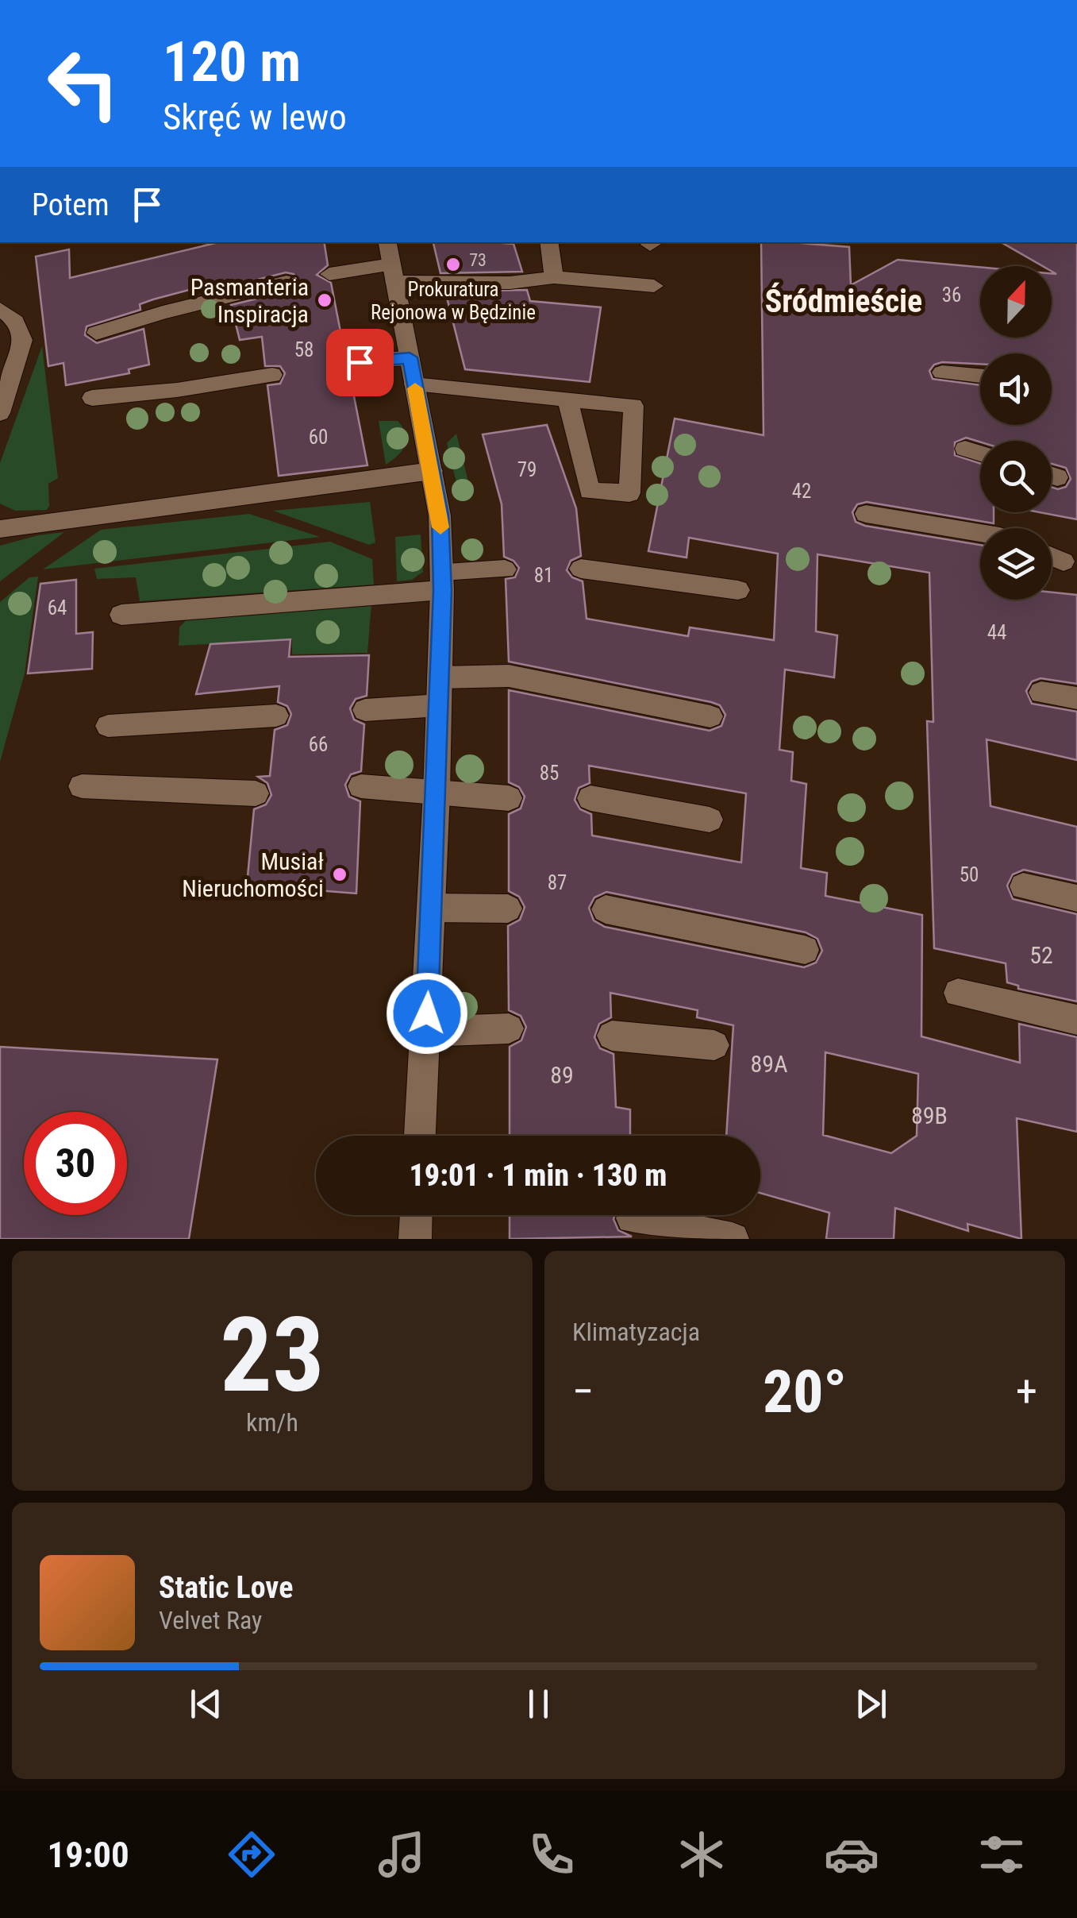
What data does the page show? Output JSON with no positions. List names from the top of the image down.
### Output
{
  "districts": ["Śródmieście"],
  "places": ["Prokuratura Rejonowa w Będzinie", "Pasmanteria Inspiracja", "Musiał Nieruchomości"],
  "house_numbers": [
    "73",
    "36",
    "58",
    "60",
    "79",
    "42",
    "81",
    "64",
    "44",
    "66",
    "85",
    "50",
    "87",
    "52",
    "89A",
    "89",
    "89B"
  ],
  "north": "top",
  "page": {
    "turn": ["120 m", "Skręć w lewo"],
    "then": "Potem",
    "limit": "30",
    "trip": "19:01 · 1 min · 130 m",
    "tile": [
      ["23", "km/h"],
      "Klimatyzacja"
    ],
    "heat": ["−", "20°", "+"],
    "song": ["Static Love", "Velvet Ray"],
    "tabs": "19:00"
  }
}
